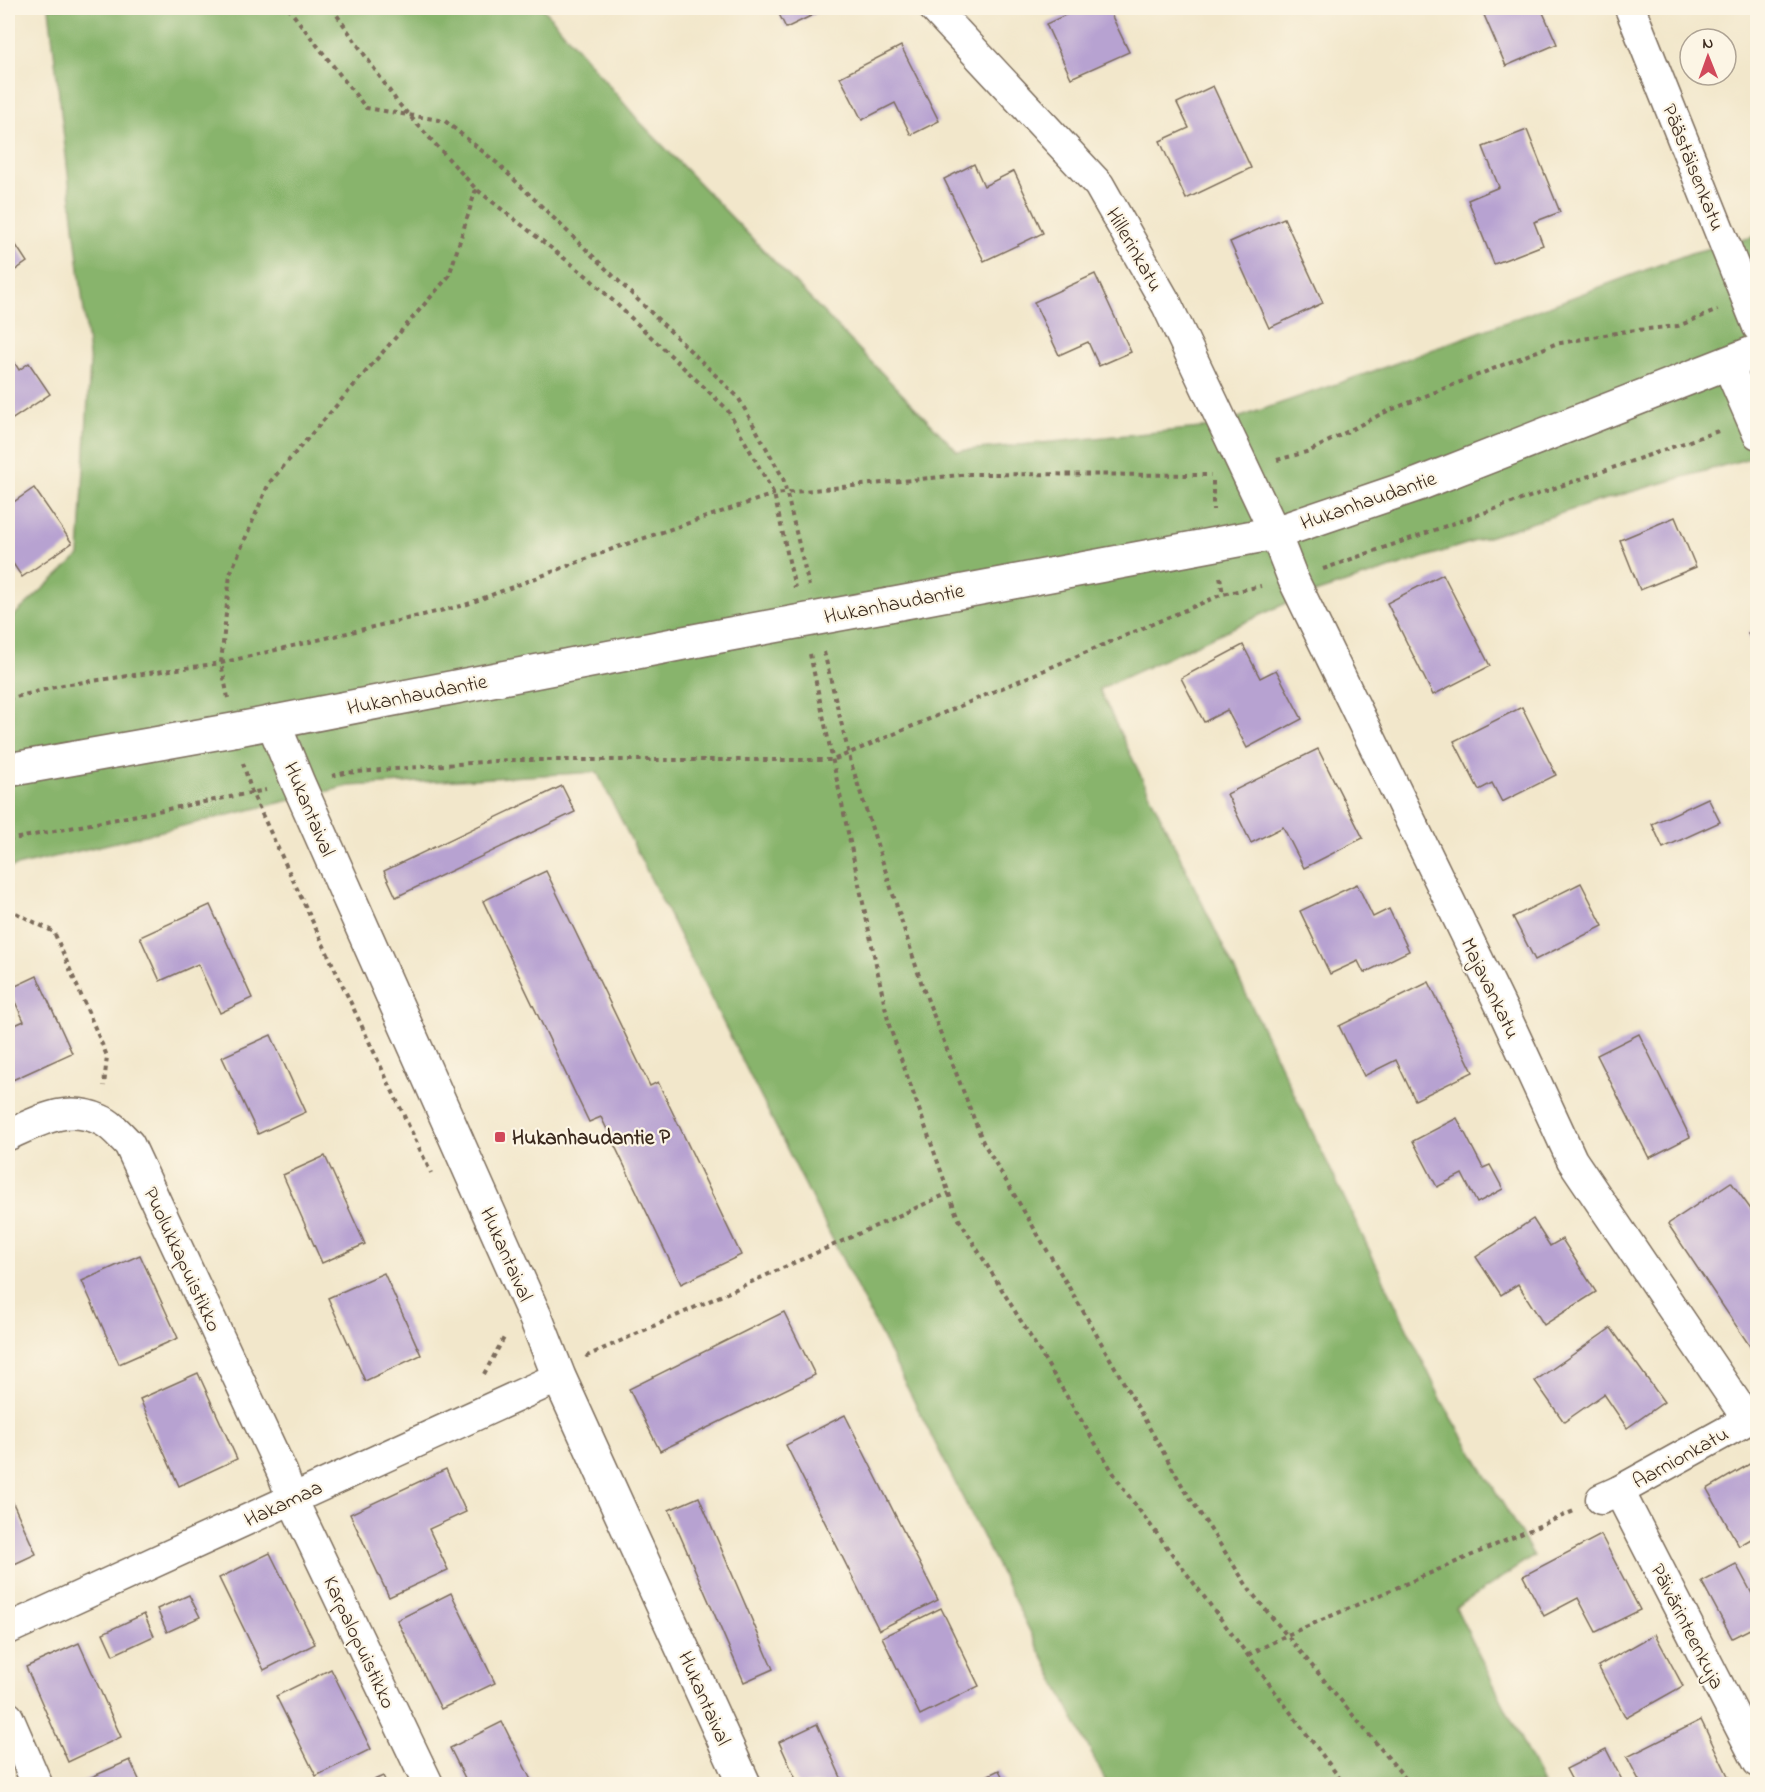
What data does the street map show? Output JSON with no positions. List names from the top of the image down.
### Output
{
  "streets": {
    "main road": ["Hukanhaudantie", "Hukantaival"],
    "street": [
      "Päästäisenkatu",
      "Hillerinkatu",
      "Majavankatu",
      "Puolukkapuistikko",
      "Aarnionkatu",
      "Hakamaa",
      "Päivärinteenkuja",
      "Karpalopuistikko"
    ]
  },
  "crossings": [
    ["Hillerinkatu", "Hukanhaudantie"],
    ["Hillerinkatu", "Majavankatu"],
    ["Hukanhaudantie", "Hukantaival"],
    ["Hukanhaudantie", "Majavankatu"],
    ["Hukantaival", "Hakamaa"],
    ["Majavankatu", "Aarnionkatu"],
    ["Puolukkapuistikko", "Hakamaa"],
    ["Puolukkapuistikko", "Karpalopuistikko"],
    ["Aarnionkatu", "Päivärinteenkuja"],
    ["Hakamaa", "Karpalopuistikko"]
  ],
  "places": {
    "transit": ["Hukanhaudantie P"]
  },
  "north": "top"
}
